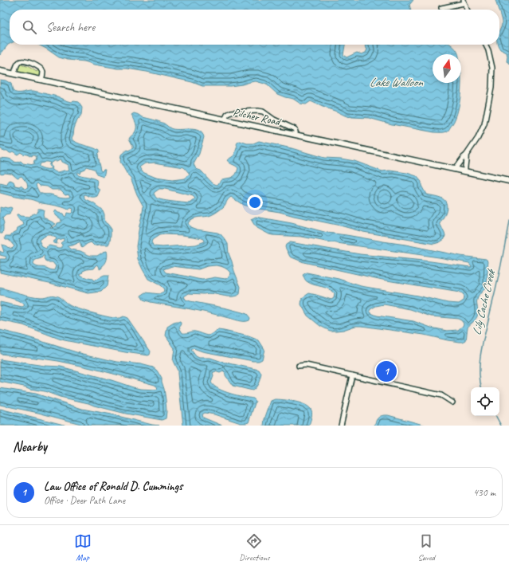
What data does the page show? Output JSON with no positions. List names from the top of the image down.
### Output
{
  "streets": {
    "street": ["Pilcher Road"]
  },
  "water": ["Lake Walloon", "Lily Cache Creek"],
  "north": "top",
  "page": {
    "search": "Search here",
    "pins": "1",
    "heading": "Nearby",
    "list": [
      {
        "mark": "1",
        "name": "Law Office of Ronald D. Cummings",
        "note": "Office · Deer Path Lane",
        "value": "430 m"
      }
    ],
    "nav": ["Map", "Directions", "Saved"]
  }
}
